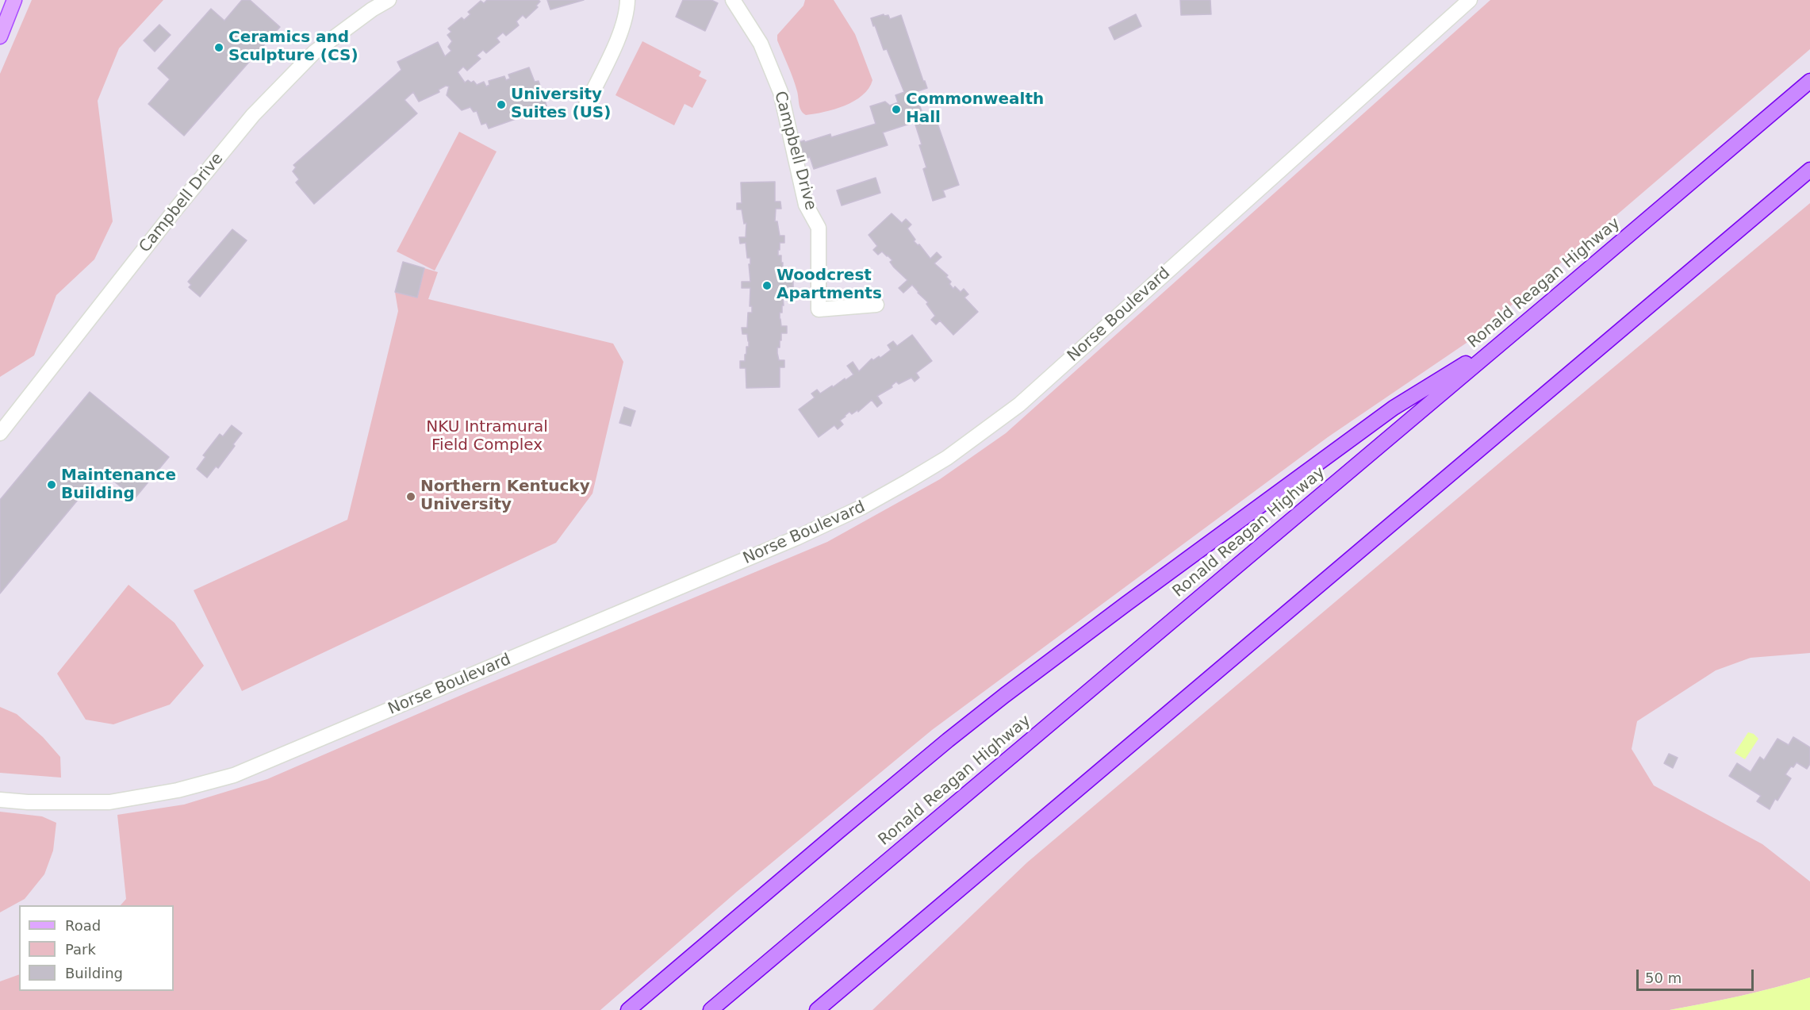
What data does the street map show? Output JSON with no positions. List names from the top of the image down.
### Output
{
  "streets": {
    "highway": ["Ronald Reagan Highway"],
    "street": ["Campbell Drive", "Norse Boulevard"]
  },
  "parks": ["NKU Intramural Field Complex"],
  "places": [
    "Ceramics and Sculpture (CS)",
    "University Suites (US)",
    "Commonwealth Hall",
    "Woodcrest Apartments",
    "Maintenance Building",
    "Northern Kentucky University"
  ],
  "legend": ["Road", "Park", "Building"],
  "scale_bar": "50 m"
}
